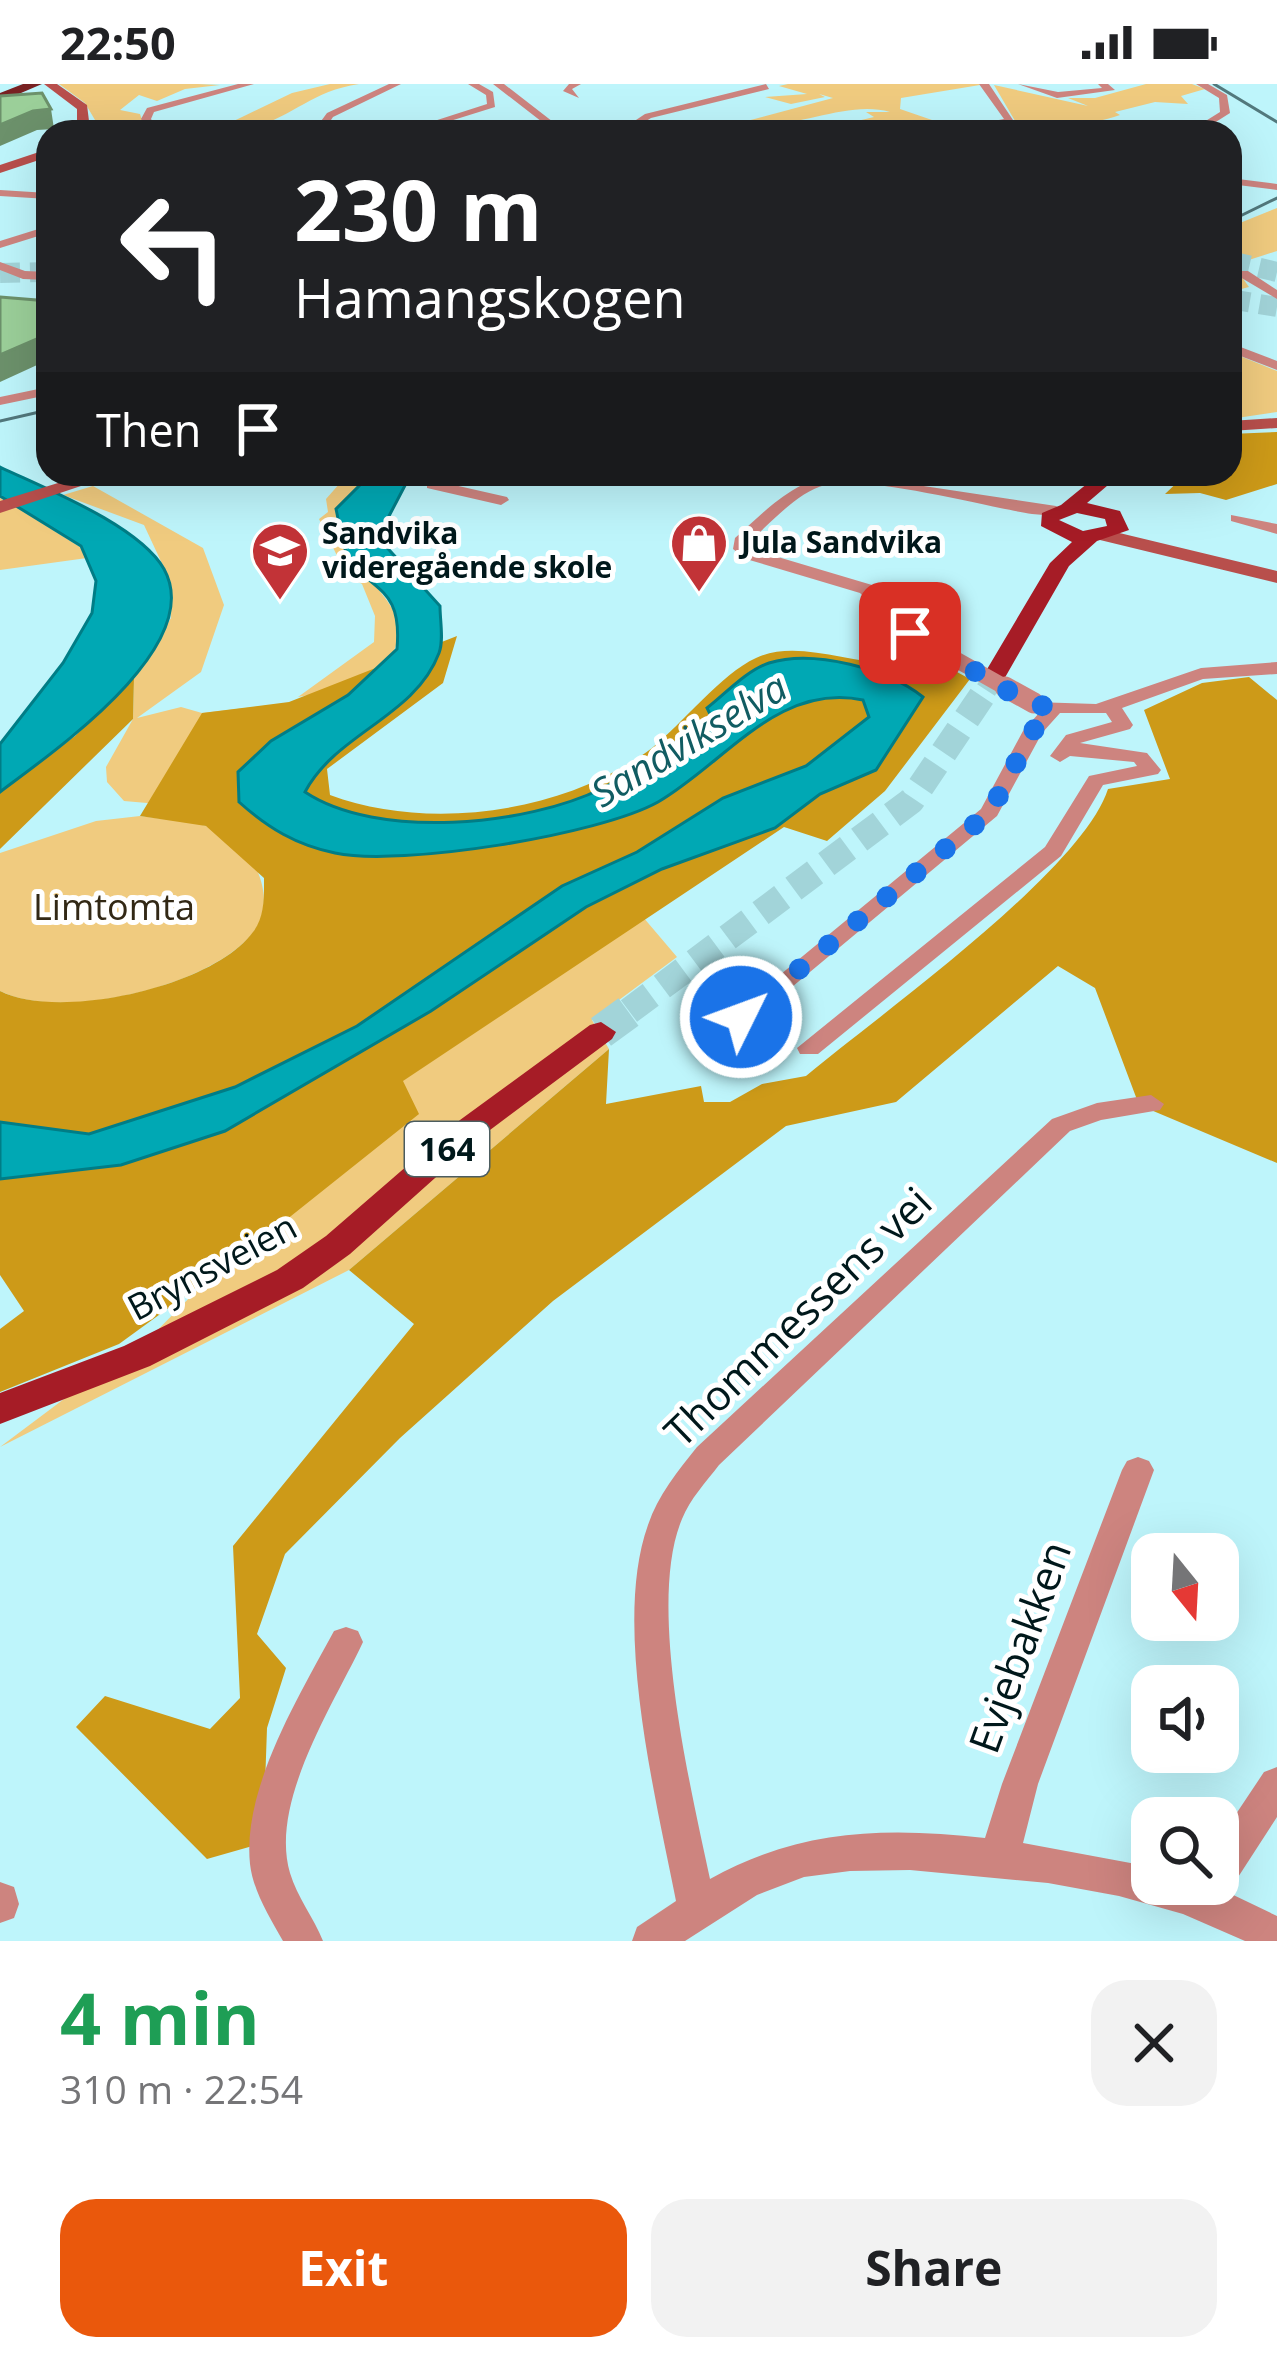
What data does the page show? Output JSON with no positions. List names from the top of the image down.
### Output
{
  "streets": {
    "main road": ["164", "Brynsveien"],
    "street": ["Thommessens vei", "Evjebakken"]
  },
  "water": ["Sandvikselva"],
  "parks": ["Limtomta"],
  "places": {
    "shop": ["Jula Sandvika"],
    "school or university": ["Sandvika videregående skole"]
  },
  "north": "bottom",
  "page": {
    "status": "22:50",
    "turn": ["230 m", "Hamangskogen"],
    "then": "Then",
    "heading": ["4 min", "310 m · 22:54"],
    "buttons": ["Exit", "Share"]
  }
}
